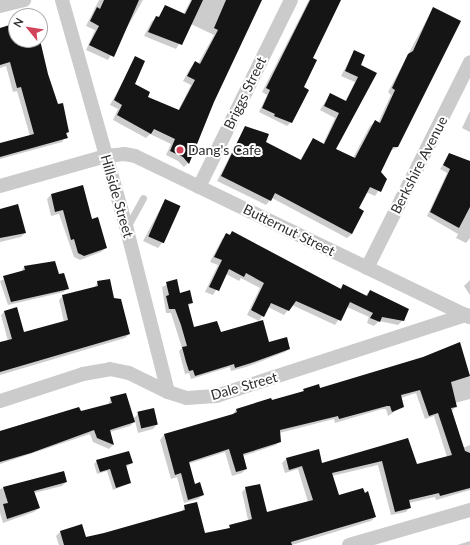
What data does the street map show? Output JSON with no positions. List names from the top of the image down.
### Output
{
  "streets": {
    "street": [
      "Briggs Street",
      "Berkshire Avenue",
      "Hillside Street",
      "Butternut Street",
      "Dale Street"
    ]
  },
  "crossings": [
    ["Briggs Street", "Butternut Street"],
    ["Berkshire Avenue", "Butternut Street"],
    ["Hillside Street", "Butternut Street"],
    ["Hillside Street", "Dale Street"],
    ["Butternut Street", "Dale Street"]
  ],
  "places": ["Dang's Cafe"],
  "north": "top left"
}
